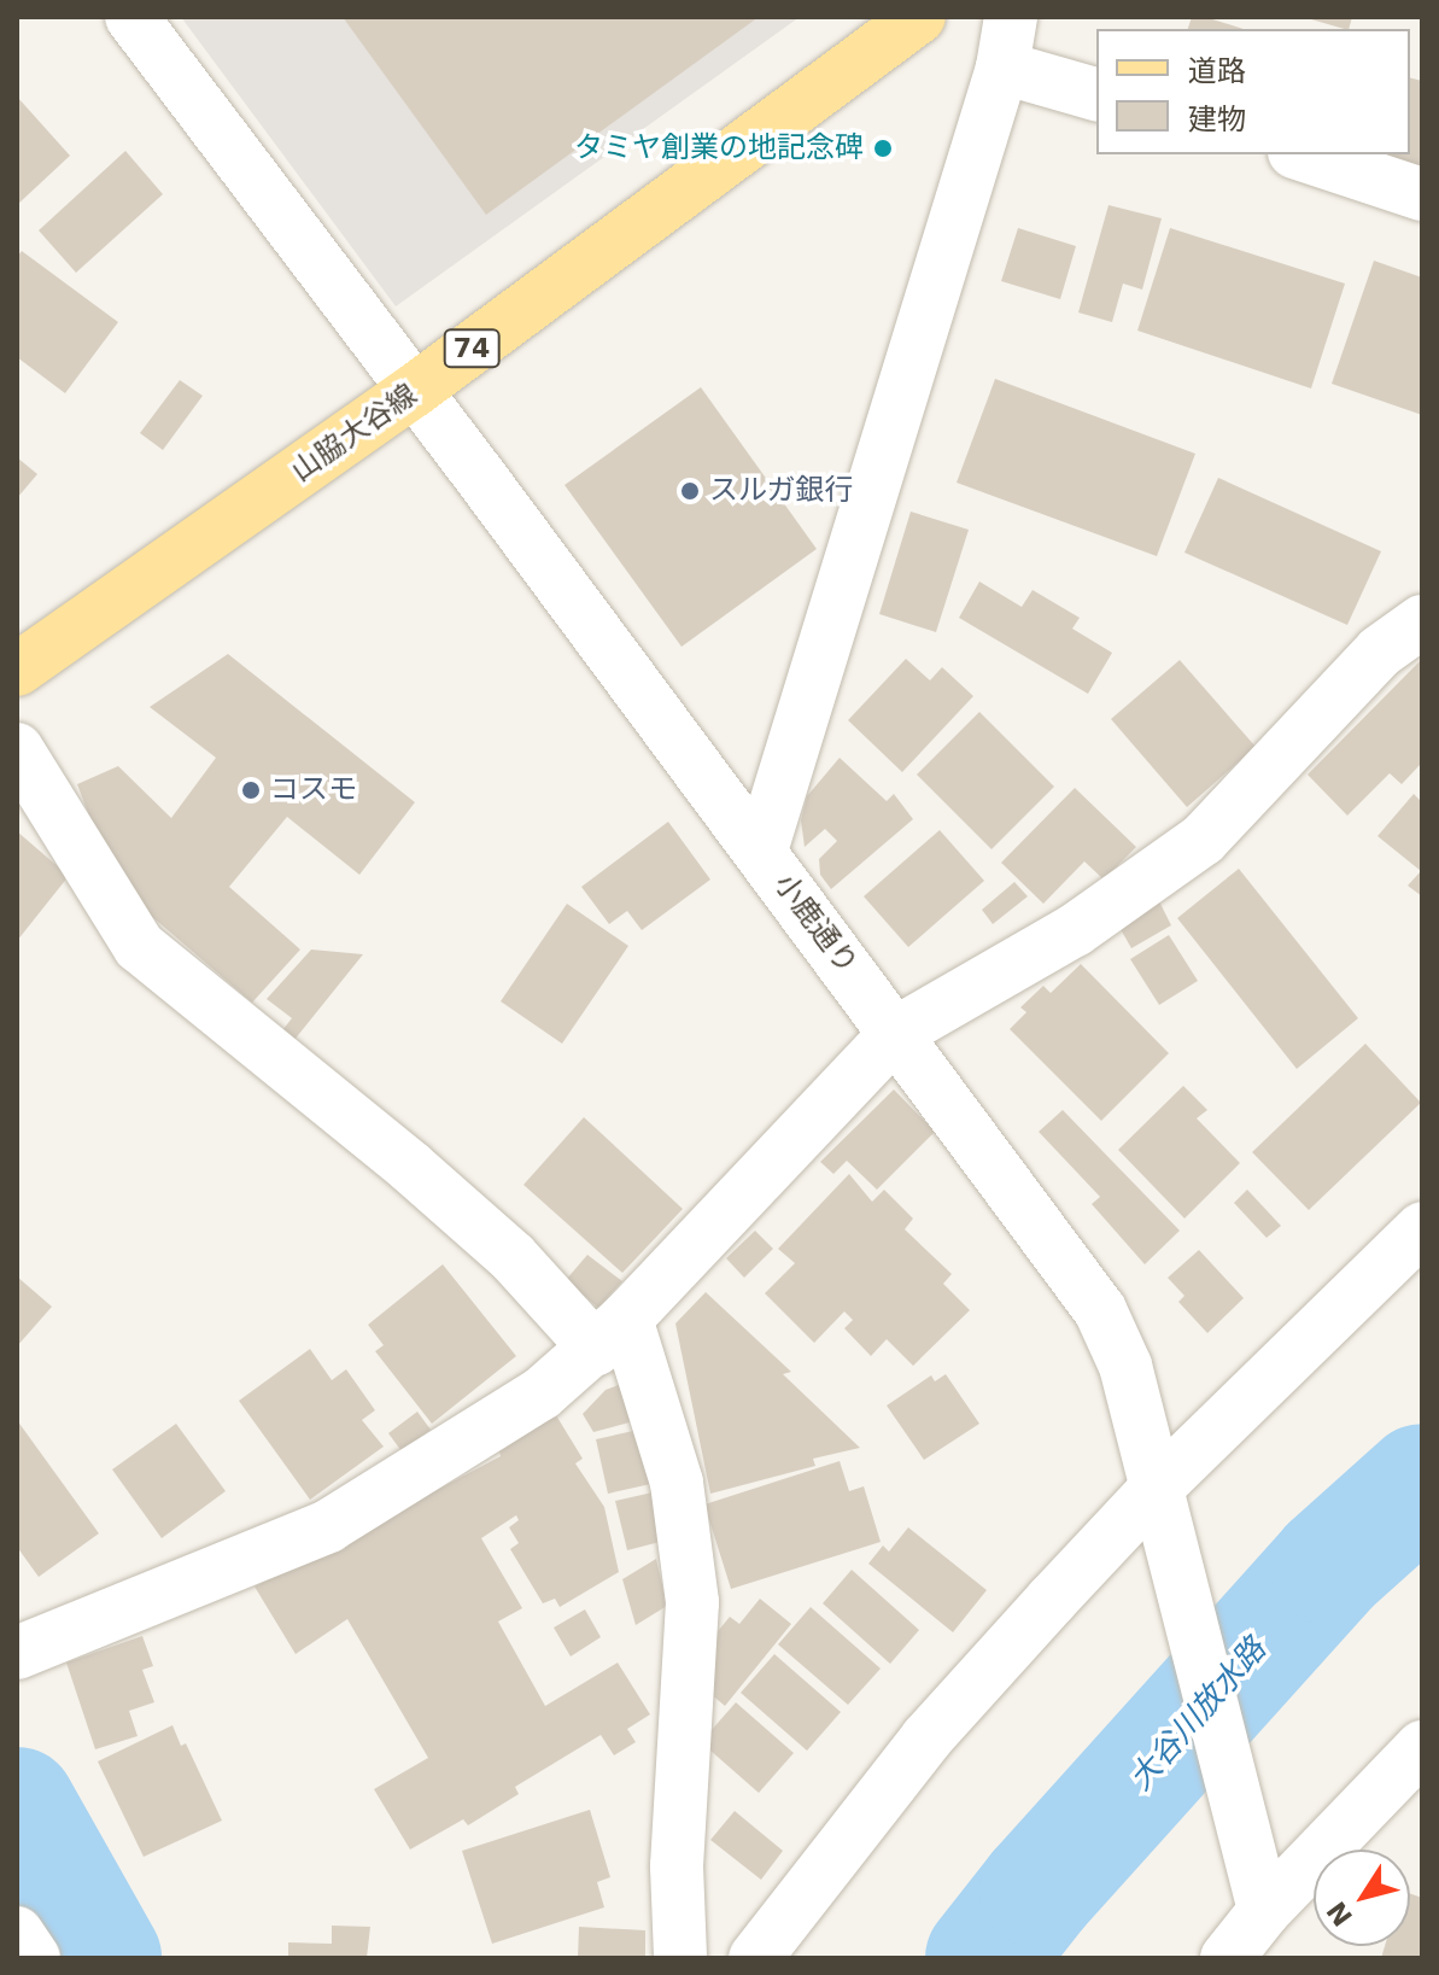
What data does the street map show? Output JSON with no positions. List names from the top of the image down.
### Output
{
  "streets": {
    "main road": ["74", "山脇大谷線"],
    "street": ["小鹿通り"]
  },
  "crossings": [
    ["山脇大谷線", "小鹿通り"]
  ],
  "water": ["大谷川放水路"],
  "places": ["タミヤ創業の地記念碑", "スルガ銀行", "コスモ"],
  "legend": ["道路", "建物"],
  "north": "bottom left"
}
